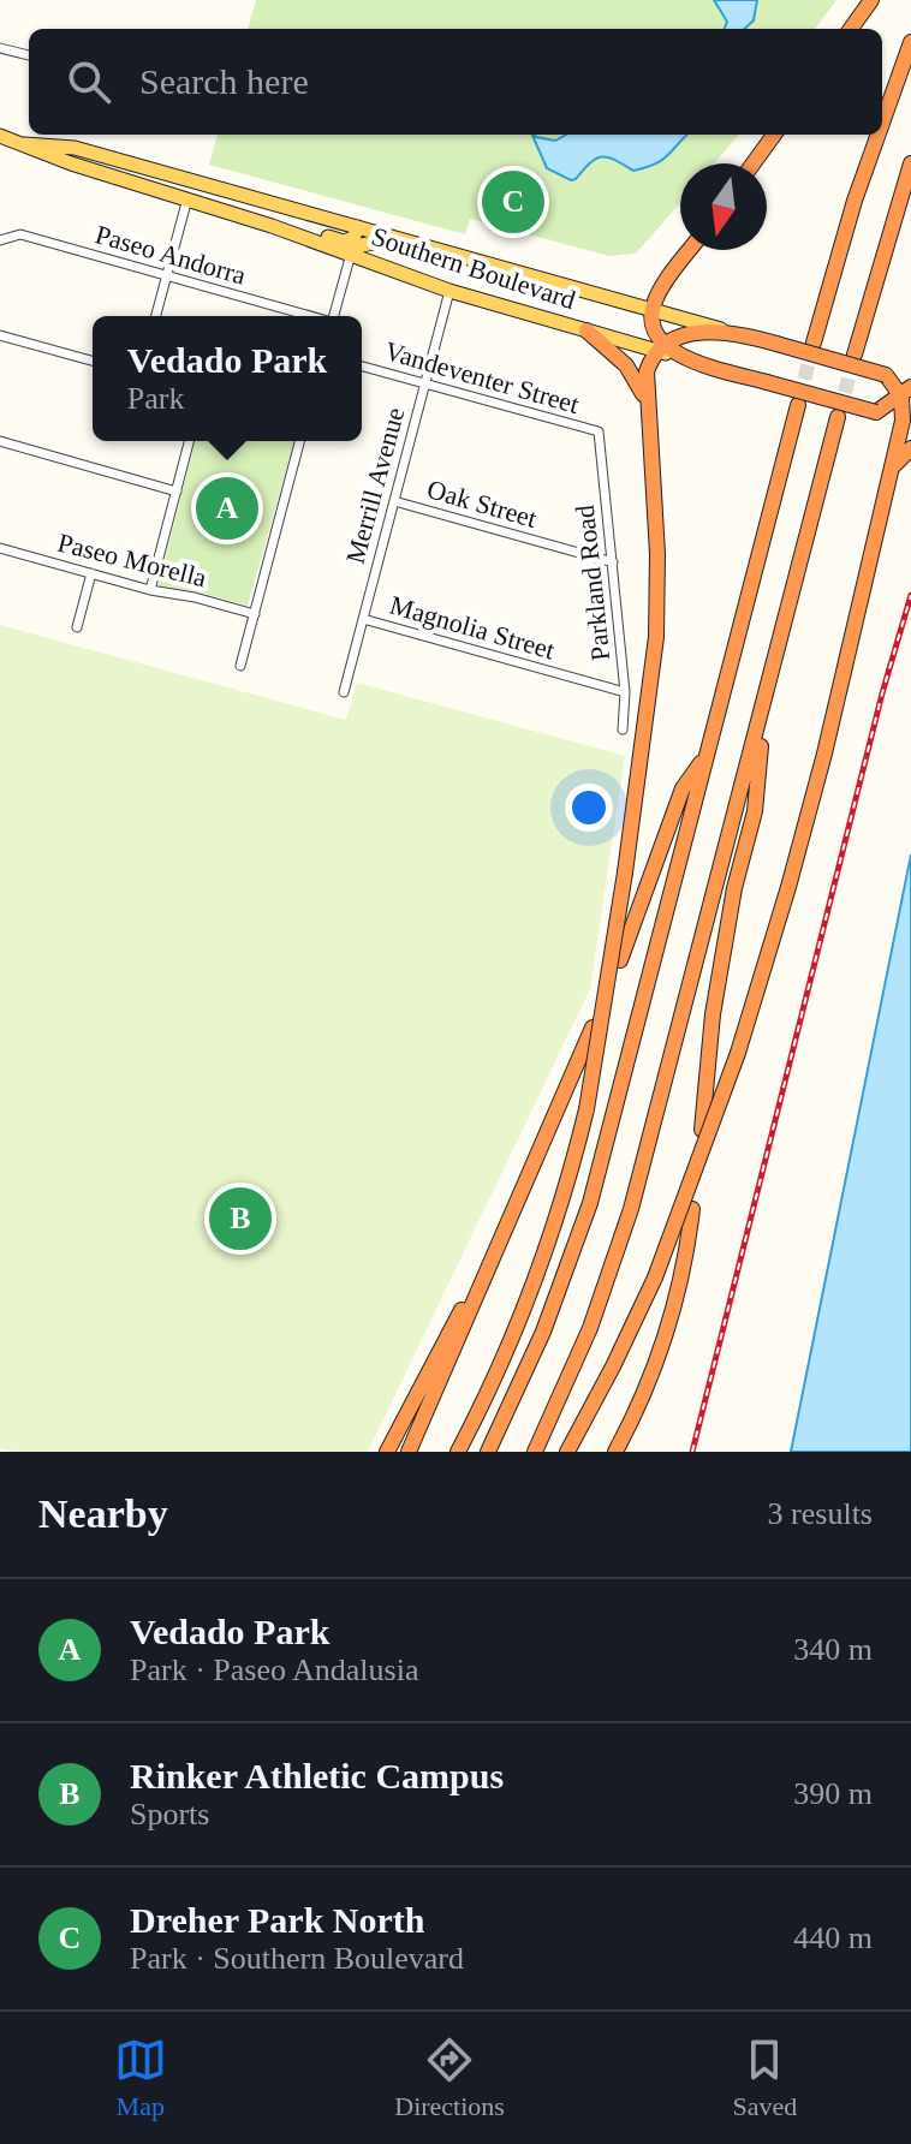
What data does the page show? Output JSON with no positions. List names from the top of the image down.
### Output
{
  "streets": {
    "highway": ["Southern Boulevard"],
    "street": [
      "Paseo Andorra",
      "Vandeventer Street",
      "Merrill Avenue",
      "Oak Street",
      "Paseo Morella",
      "Parkland Road",
      "Magnolia Street"
    ]
  },
  "crossings": [
    ["Southern Boulevard", "Merrill Avenue"],
    ["Vandeventer Street", "Merrill Avenue"],
    ["Vandeventer Street", "Parkland Road"],
    ["Merrill Avenue", "Oak Street"],
    ["Merrill Avenue", "Magnolia Street"],
    ["Oak Street", "Parkland Road"],
    ["Parkland Road", "Magnolia Street"]
  ],
  "north": "bottom",
  "page": {
    "search": "Search here",
    "pins": ["C", "A", "B"],
    "popup": ["Vedado Park", "Park"],
    "heading": ["Nearby", "3 results"],
    "list": [
      {
        "mark": "A",
        "name": "Vedado Park",
        "note": "Park · Paseo Andalusia",
        "value": "340 m"
      },
      {
        "mark": "B",
        "name": "Rinker Athletic Campus",
        "note": "Sports",
        "value": "390 m"
      },
      {
        "mark": "C",
        "name": "Dreher Park North",
        "note": "Park · Southern Boulevard",
        "value": "440 m"
      }
    ],
    "nav": ["Map", "Directions", "Saved"]
  }
}
